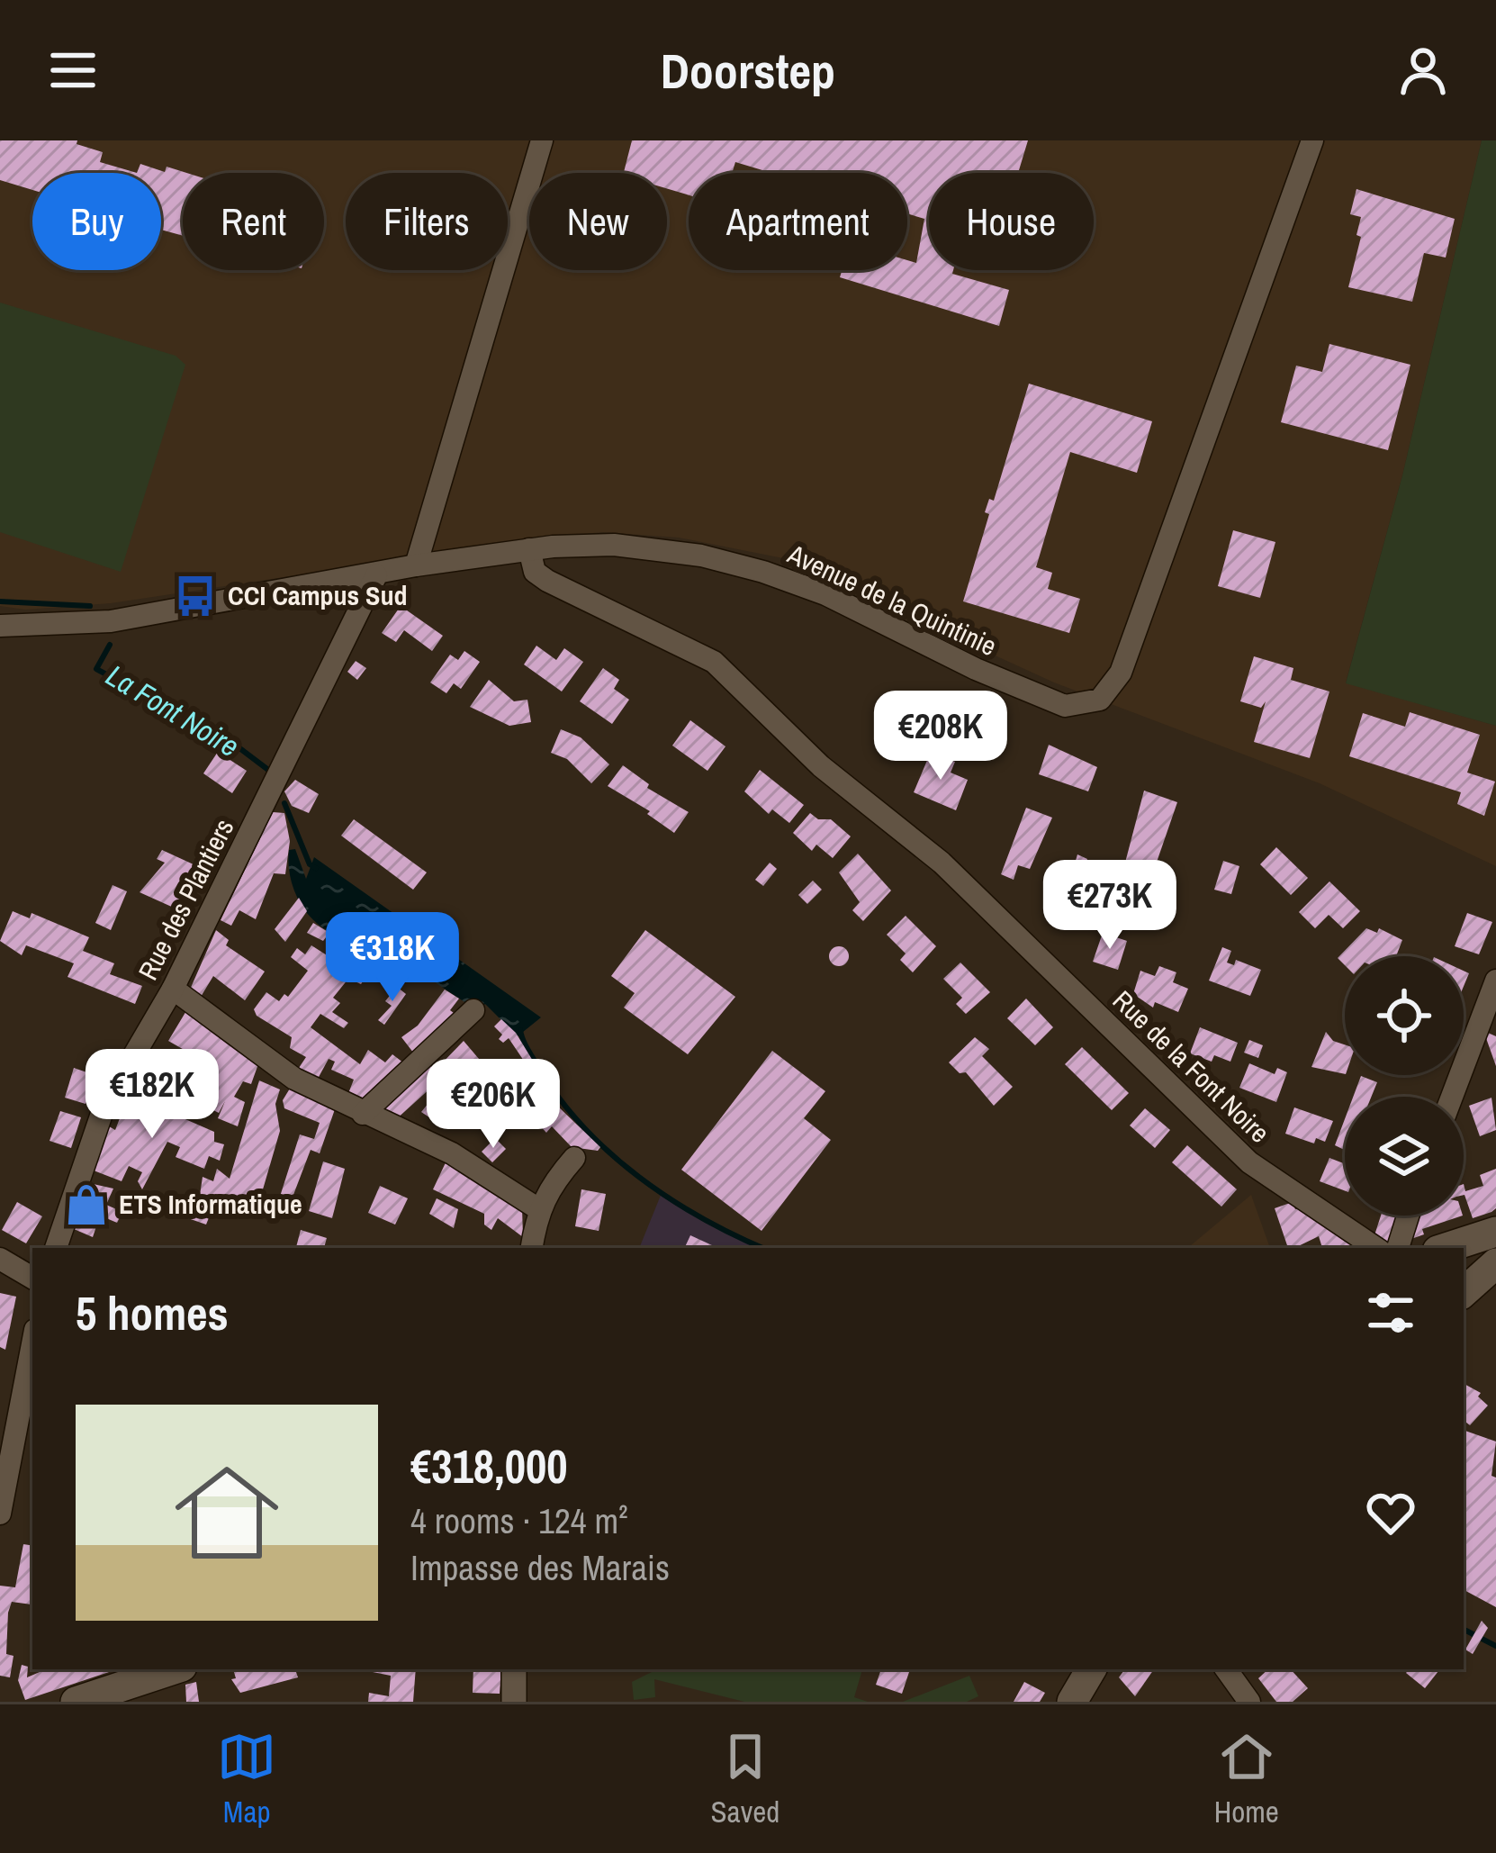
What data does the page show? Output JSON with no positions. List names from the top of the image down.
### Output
{
  "streets": {
    "street": ["Avenue de la Quintinie", "Rue des Plantiers", "Rue de la Font Noire"]
  },
  "crossings": [
    ["Avenue de la Quintinie", "Rue des Plantiers"],
    ["Avenue de la Quintinie", "Rue de la Font Noire"]
  ],
  "water": ["La Font Noire"],
  "places": {
    "bus stop": ["CCI Campus Sud"],
    "shop": ["ETS Informatique"]
  },
  "page": {
    "header": "Doorstep",
    "chip": [
      "Buy",
      "Rent",
      "Filters",
      "New",
      "Apartment",
      "House"
    ],
    "price": [
      "€208K",
      "€273K",
      "€318K",
      "€182K",
      "€206K"
    ],
    "heading": "5 homes",
    "list": [
      {
        "name": "€318,000",
        "note": "4 rooms · 124 m² · Impasse des Marais"
      }
    ],
    "tabs": ["Map", "Saved", "Home"]
  }
}
